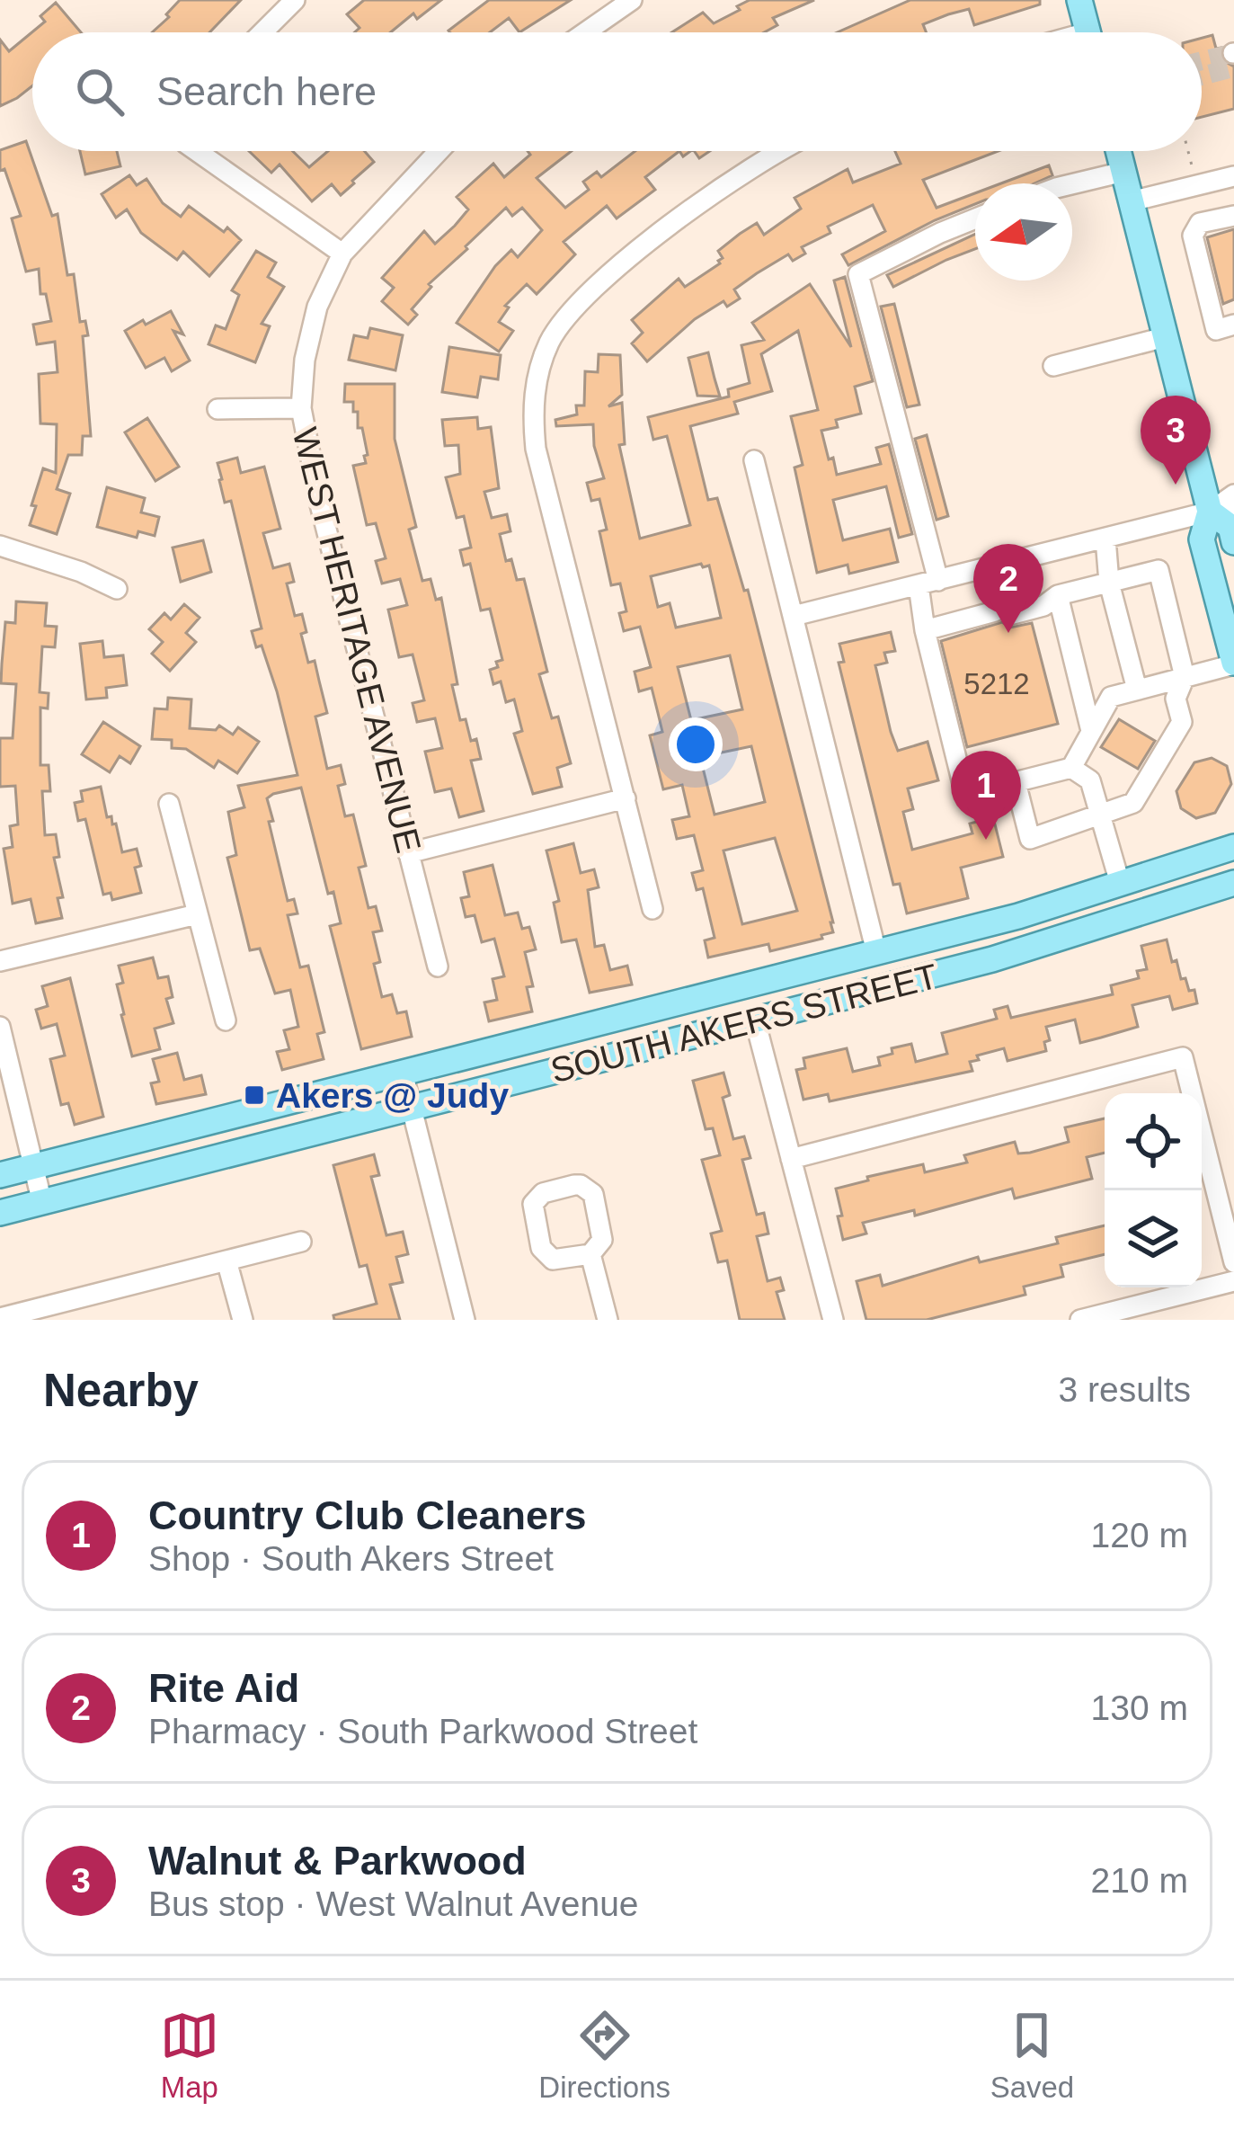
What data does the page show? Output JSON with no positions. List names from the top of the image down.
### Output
{
  "streets": {
    "main road": ["SOUTH AKERS STREET"],
    "street": ["WEST HERITAGE AVENUE"]
  },
  "places": {
    "transit": ["Akers @ Judy"]
  },
  "house_numbers": ["5212"],
  "north": "left",
  "page": {
    "search": "Search here",
    "pins": ["3", "2", "1"],
    "heading": ["Nearby", "3 results"],
    "list": [
      {
        "mark": "1",
        "name": "Country Club Cleaners",
        "note": "Shop · South Akers Street",
        "value": "120 m"
      },
      {
        "mark": "2",
        "name": "Rite Aid",
        "note": "Pharmacy · South Parkwood Street",
        "value": "130 m"
      },
      {
        "mark": "3",
        "name": "Walnut & Parkwood",
        "note": "Bus stop · West Walnut Avenue",
        "value": "210 m"
      }
    ],
    "nav": ["Map", "Directions", "Saved"]
  }
}
